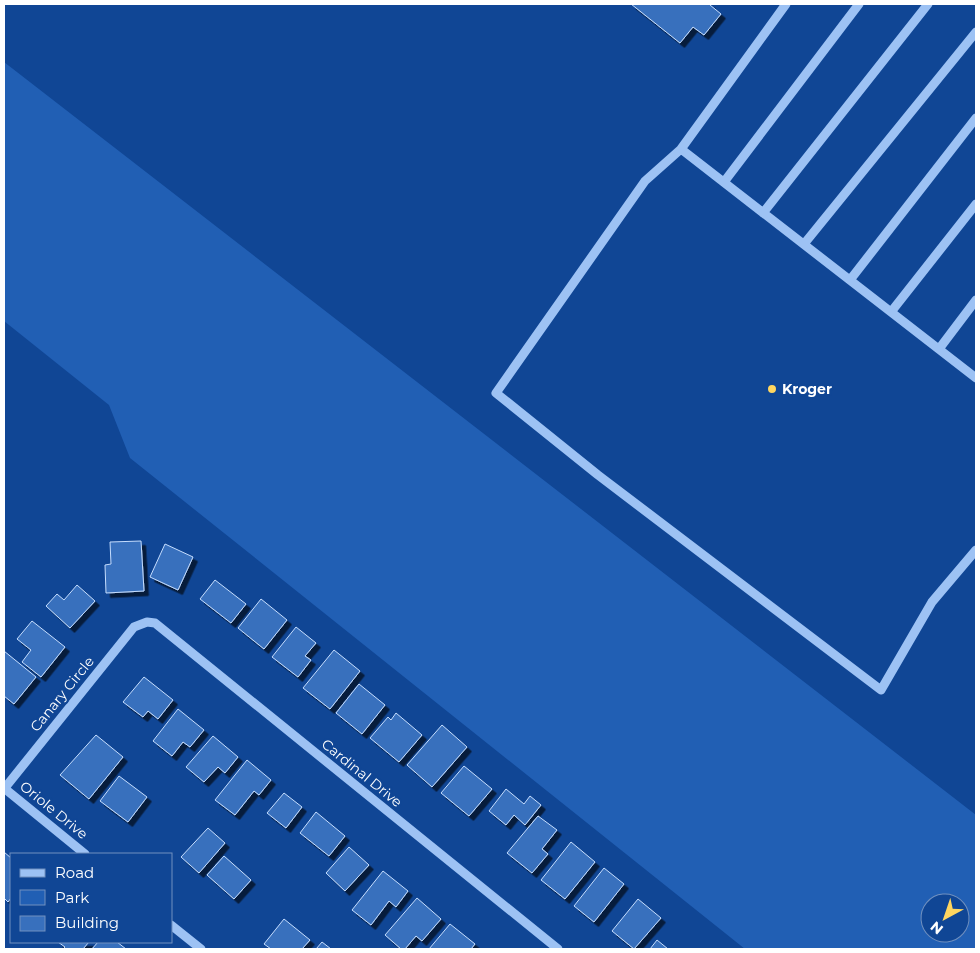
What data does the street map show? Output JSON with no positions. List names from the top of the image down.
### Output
{
  "streets": {
    "street": ["Canary Circle", "Cardinal Drive", "Oriole Drive"]
  },
  "crossings": [
    ["Canary Circle", "Cardinal Drive"],
    ["Canary Circle", "Oriole Drive"]
  ],
  "places": ["Kroger"],
  "legend": ["Road", "Park", "Building"],
  "north": "bottom left"
}
